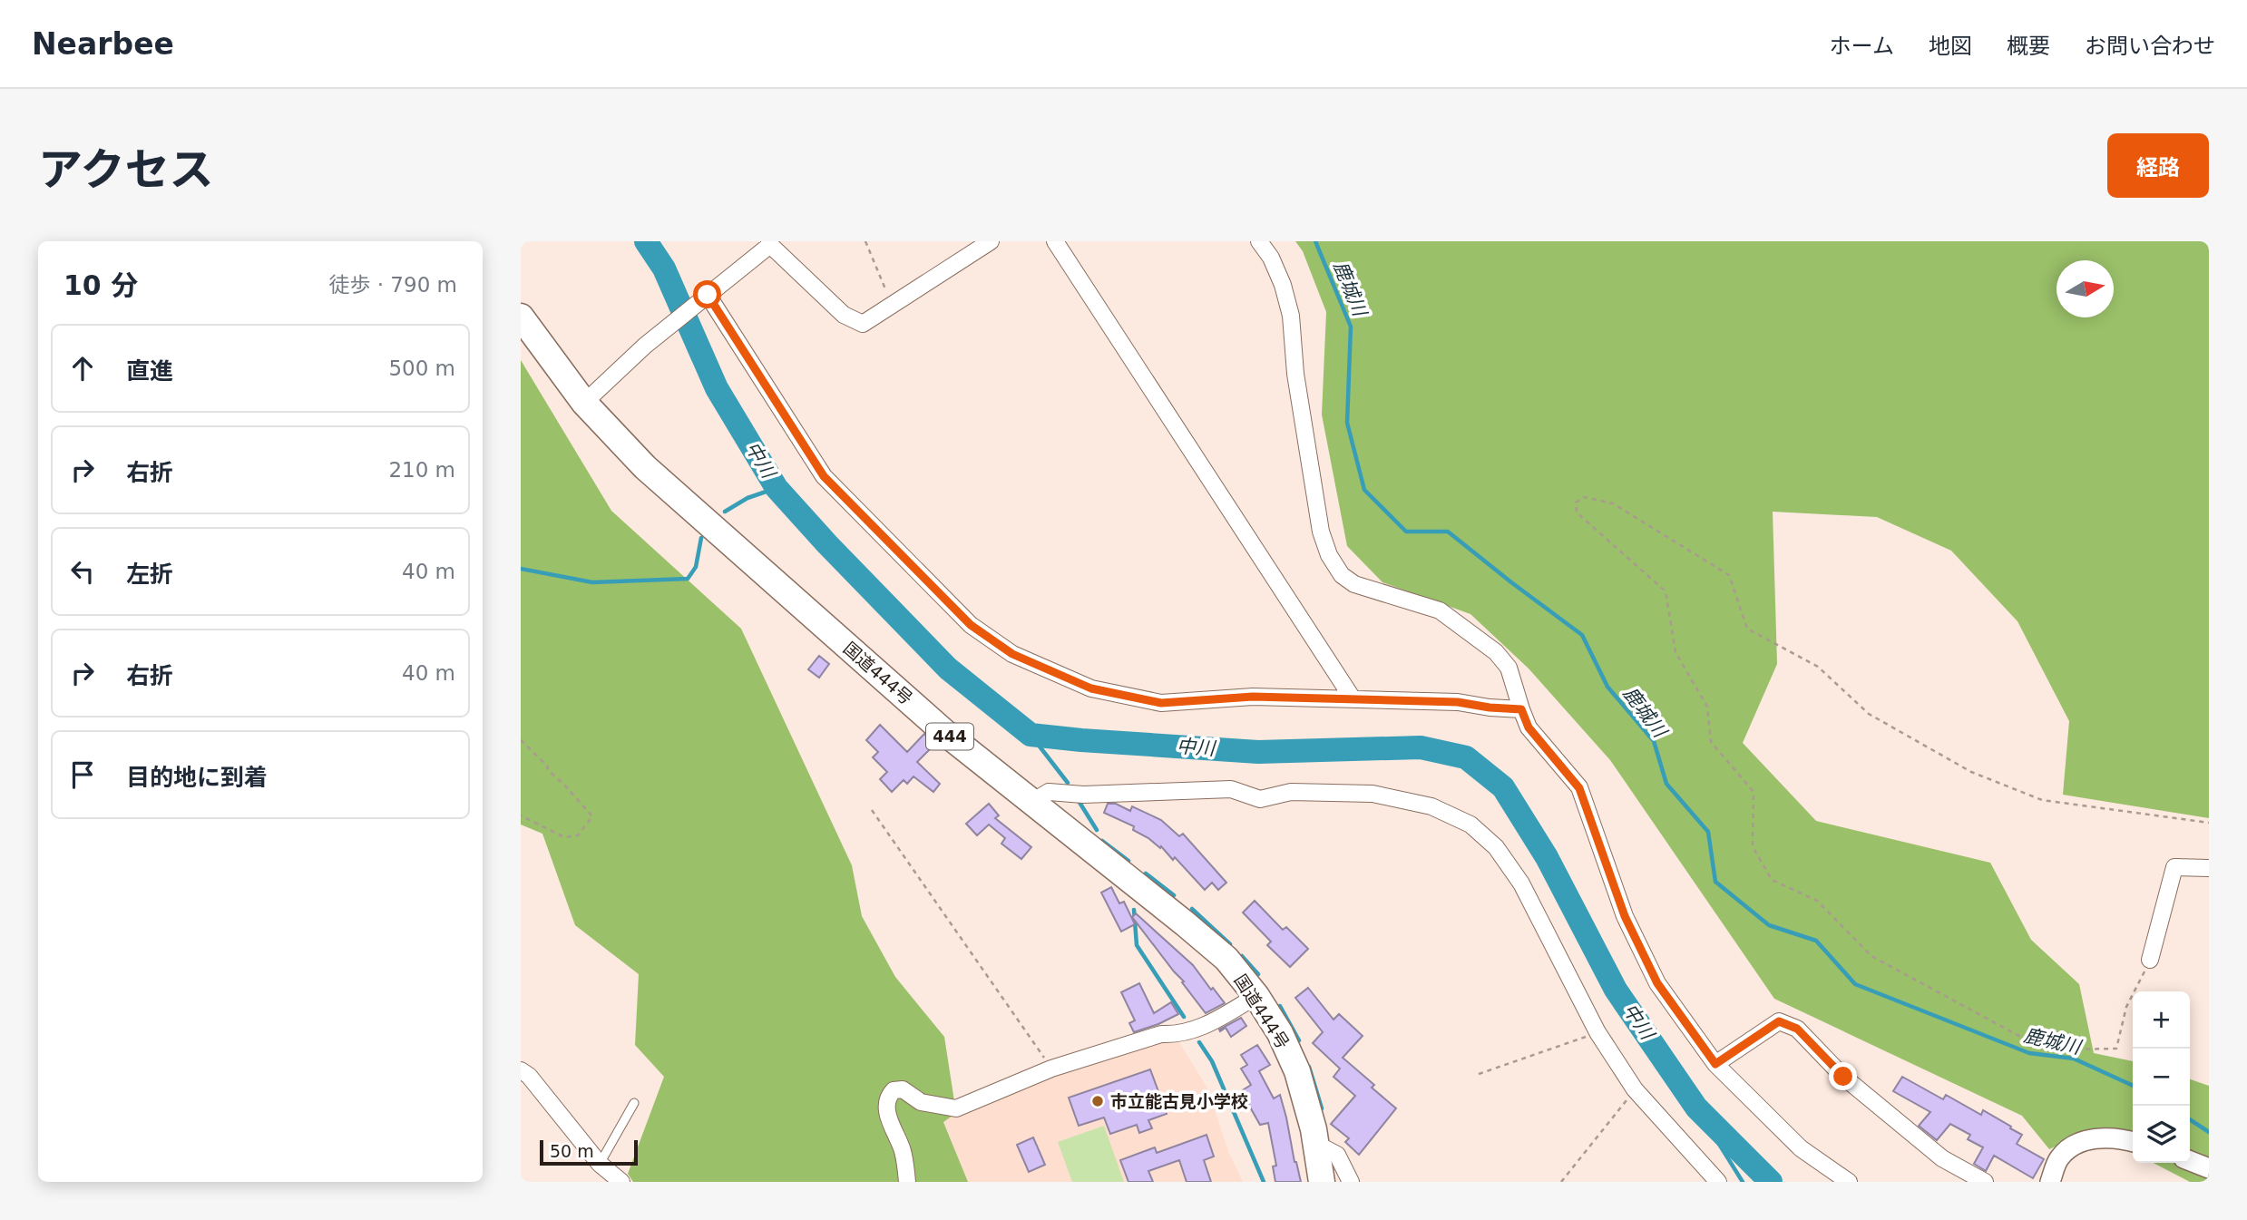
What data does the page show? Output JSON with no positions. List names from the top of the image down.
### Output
{
  "streets": {
    "highway": ["国道444号", "444"]
  },
  "water": ["鹿城川", "中川"],
  "places": ["市立能古見小学校"],
  "scale_bar": "50 m",
  "north": "right",
  "page": {
    "header": "Nearbee",
    "nav": [
      "ホーム",
      "地図",
      "概要",
      "お問い合わせ"
    ],
    "title": "アクセス",
    "buttons": "経路",
    "heading": ["10 分", "徒歩 · 790 m"],
    "list": [
      ["直進", "500 m"],
      ["右折", "210 m"],
      ["左折", "40 m"],
      ["右折", "40 m"],
      "目的地に到着"
    ],
    "map_buttons": ["+", "−"],
    "scale": "50 m"
  }
}
